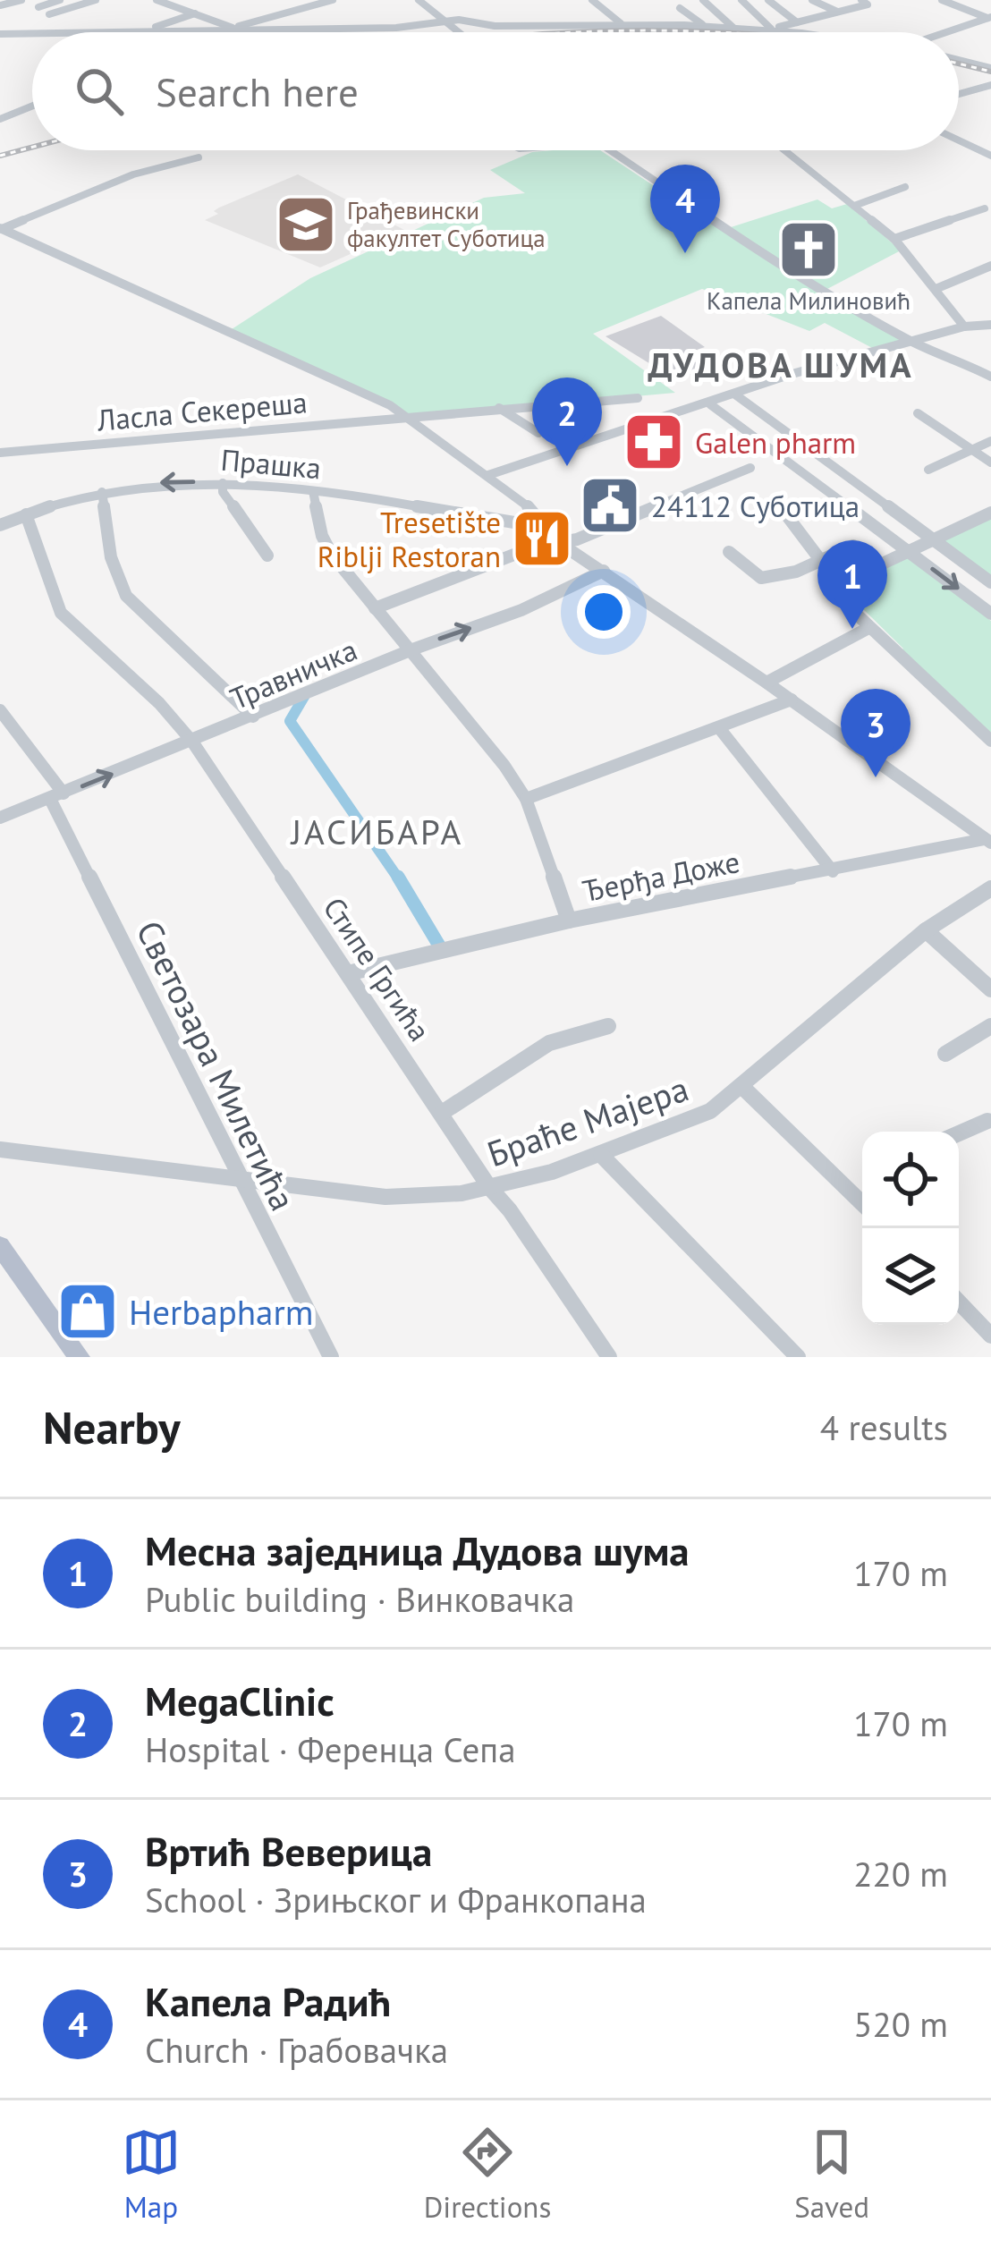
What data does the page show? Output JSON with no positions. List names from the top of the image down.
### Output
{
  "streets": {
    "street": [
      "Ласла Секереша",
      "Прашка",
      "Травничка",
      "Ђерђа Доже",
      "Стипе Гргића",
      "Светозара Милетића",
      "Браће Мајера"
    ]
  },
  "crossings": [
    ["Прашка", "Стипе Гргића"],
    ["Травничка", "Стипе Гргића"],
    ["Травничка", "Светозара Милетића"],
    ["Ђерђа Доже", "Стипе Гргића"],
    ["Стипе Гргића", "Браће Мајера"],
    ["Светозара Милетића", "Браће Мајера"]
  ],
  "districts": ["ДУДОВА ШУМА", "ЈАСИБАРА"],
  "places": {
    "school or university": ["Грађевински факултет Суботица"],
    "church": ["Капела Милиновић"],
    "pharmacy": ["Galen pharm"],
    "public building": ["24112 Суботица"],
    "restaurant": ["Tresetište Riblji Restoran"],
    "shop": ["Herbapharm"]
  },
  "page": {
    "search": "Search here",
    "pins": [
      "4",
      "2",
      "1",
      "3"
    ],
    "heading": ["Nearby", "4 results"],
    "list": [
      {
        "mark": "1",
        "name": "Месна заједница Дудова шума",
        "note": "Public building · Винковачка",
        "value": "170 m"
      },
      {
        "mark": "2",
        "name": "MegaClinic",
        "note": "Hospital · Ференца Сепа",
        "value": "170 m"
      },
      {
        "mark": "3",
        "name": "Вртић Веверица",
        "note": "School · Зрињског и Франкопана",
        "value": "220 m"
      },
      {
        "mark": "4",
        "name": "Капела Радић",
        "note": "Church · Грабовачка",
        "value": "520 m"
      }
    ],
    "nav": ["Map", "Directions", "Saved"]
  }
}
